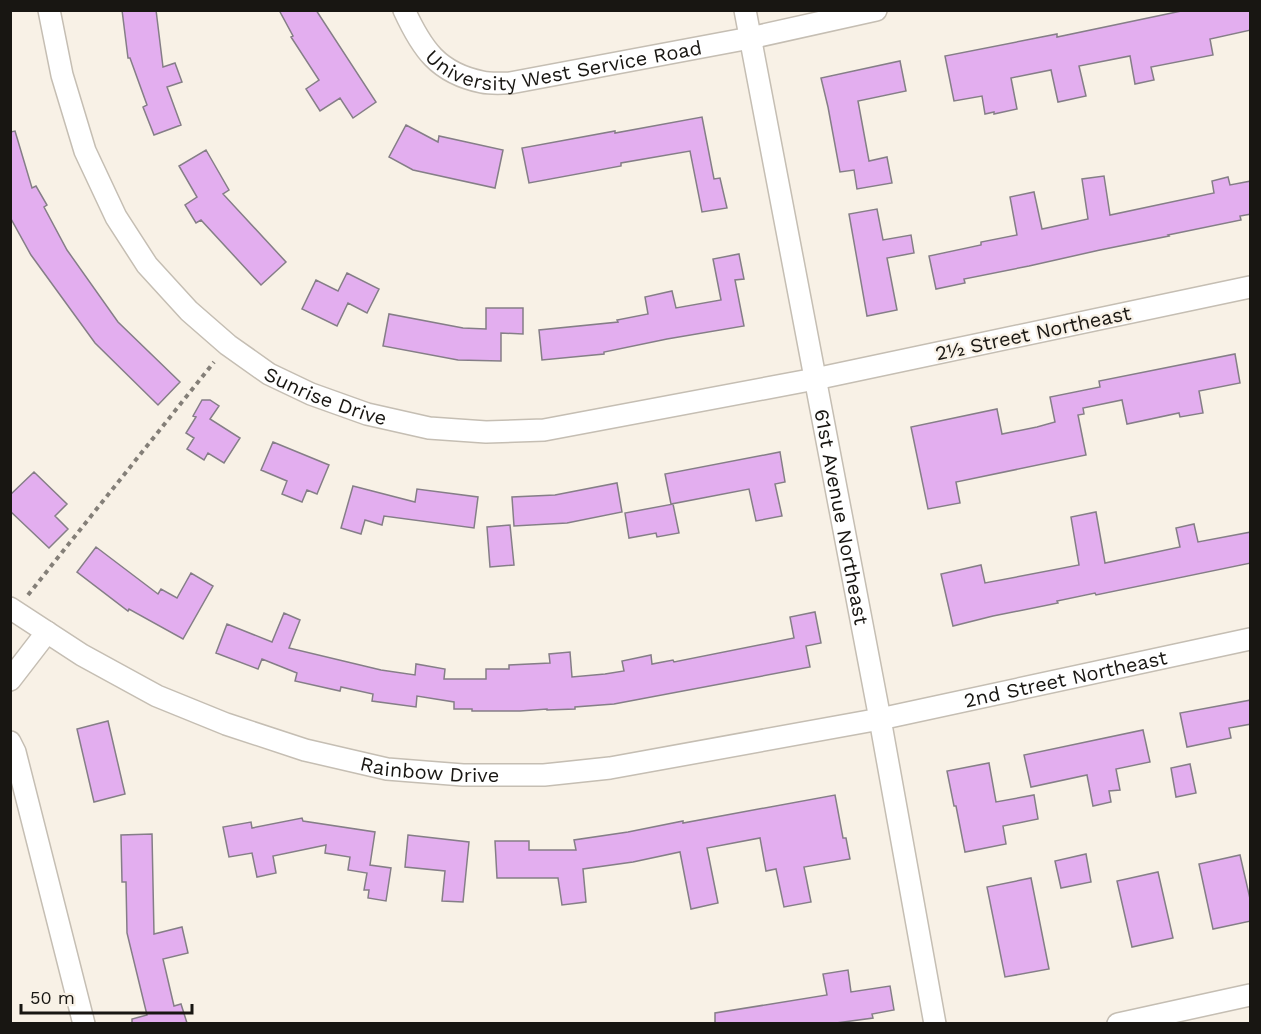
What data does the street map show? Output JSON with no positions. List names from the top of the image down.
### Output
{
  "streets": {
    "street": [
      "University West Service Road",
      "2½ Street Northeast",
      "Sunrise Drive",
      "61st Avenue Northeast",
      "2nd Street Northeast",
      "Rainbow Drive"
    ]
  },
  "crossings": [
    ["University West Service Road", "61st Avenue Northeast"],
    ["2½ Street Northeast", "Sunrise Drive"],
    ["2½ Street Northeast", "61st Avenue Northeast"],
    ["Sunrise Drive", "61st Avenue Northeast"],
    ["61st Avenue Northeast", "2nd Street Northeast"],
    ["61st Avenue Northeast", "Rainbow Drive"],
    ["2nd Street Northeast", "Rainbow Drive"]
  ],
  "scale_bar": "50 m"
}
